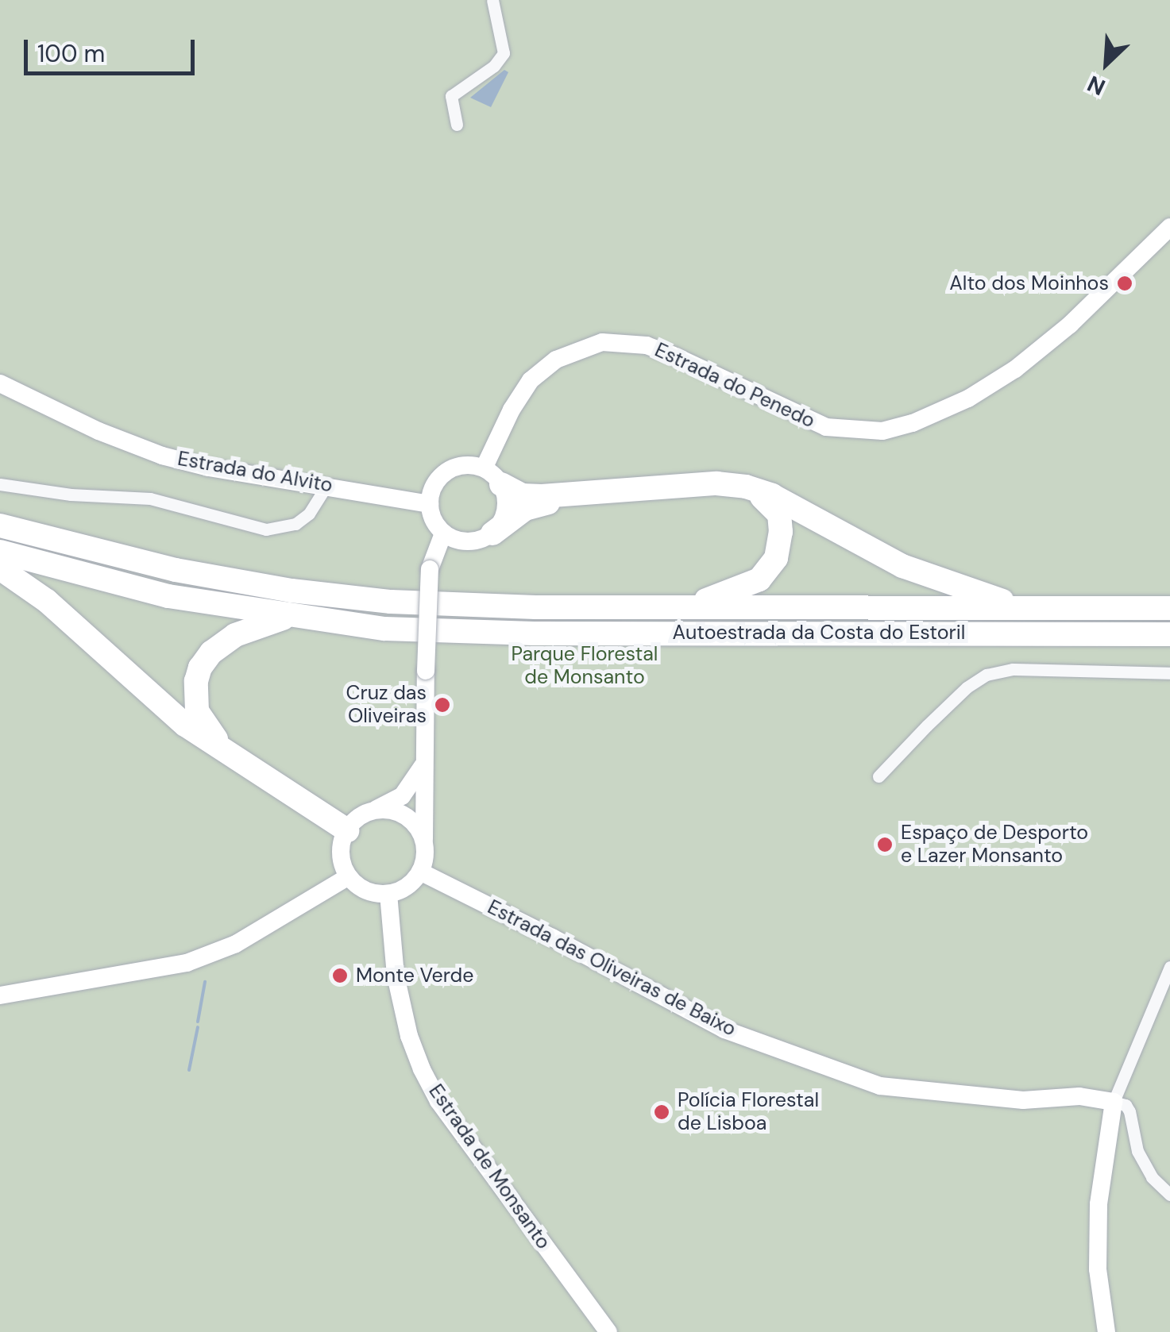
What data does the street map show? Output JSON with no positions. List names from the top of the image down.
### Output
{
  "streets": {
    "highway": ["Autoestrada da Costa do Estoril"],
    "street": [
      "Estrada do Penedo",
      "Estrada do Alvito",
      "Estrada das Oliveiras de Baixo",
      "Estrada de Monsanto"
    ]
  },
  "crossings": [
    ["Estrada do Penedo", "Estrada do Alvito"],
    ["Estrada das Oliveiras de Baixo", "Estrada de Monsanto"]
  ],
  "parks": ["Parque Florestal de Monsanto"],
  "places": [
    "Alto dos Moinhos",
    "Cruz das Oliveiras",
    "Espaço de Desporto e Lazer Monsanto",
    "Monte Verde",
    "Polícia Florestal de Lisboa"
  ],
  "scale_bar": "100 m",
  "north": "bottom left"
}
